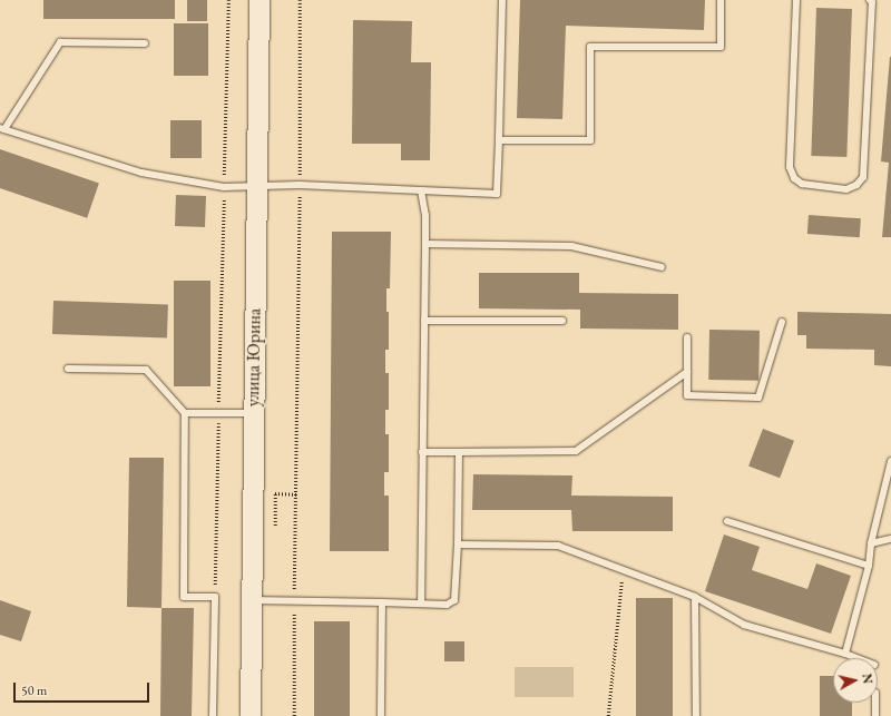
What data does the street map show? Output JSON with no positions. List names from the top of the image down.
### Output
{
  "streets": {
    "main road": ["улица Юрина"]
  },
  "scale_bar": "50 m",
  "north": "right"
}
